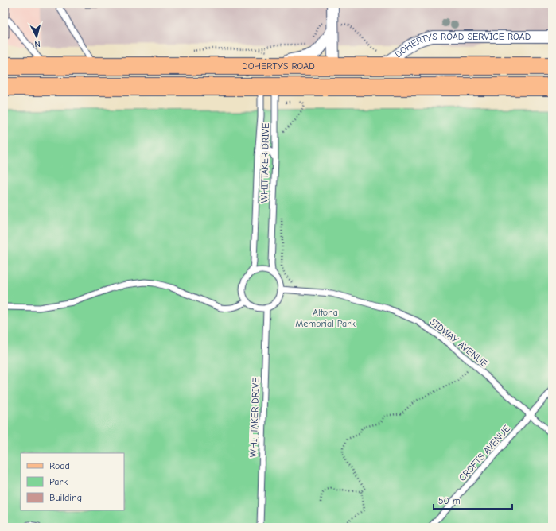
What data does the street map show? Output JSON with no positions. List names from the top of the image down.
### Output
{
  "streets": {
    "main road": ["DOHERTYS ROAD"],
    "street": ["DOHERTYS ROAD SERVICE ROAD"],
    "lane": ["WHITTAKER DRIVE", "SIDWAY AVENUE", "CROFTS AVENUE"]
  },
  "crossings": [
    ["DOHERTYS ROAD SERVICE ROAD", "DOHERTYS ROAD"],
    ["WHITTAKER DRIVE", "SIDWAY AVENUE"],
    ["SIDWAY AVENUE", "CROFTS AVENUE"]
  ],
  "parks": ["Altona Memorial Park"],
  "legend": ["Road", "Park", "Building"],
  "scale_bar": "50 m",
  "north": "bottom"
}
